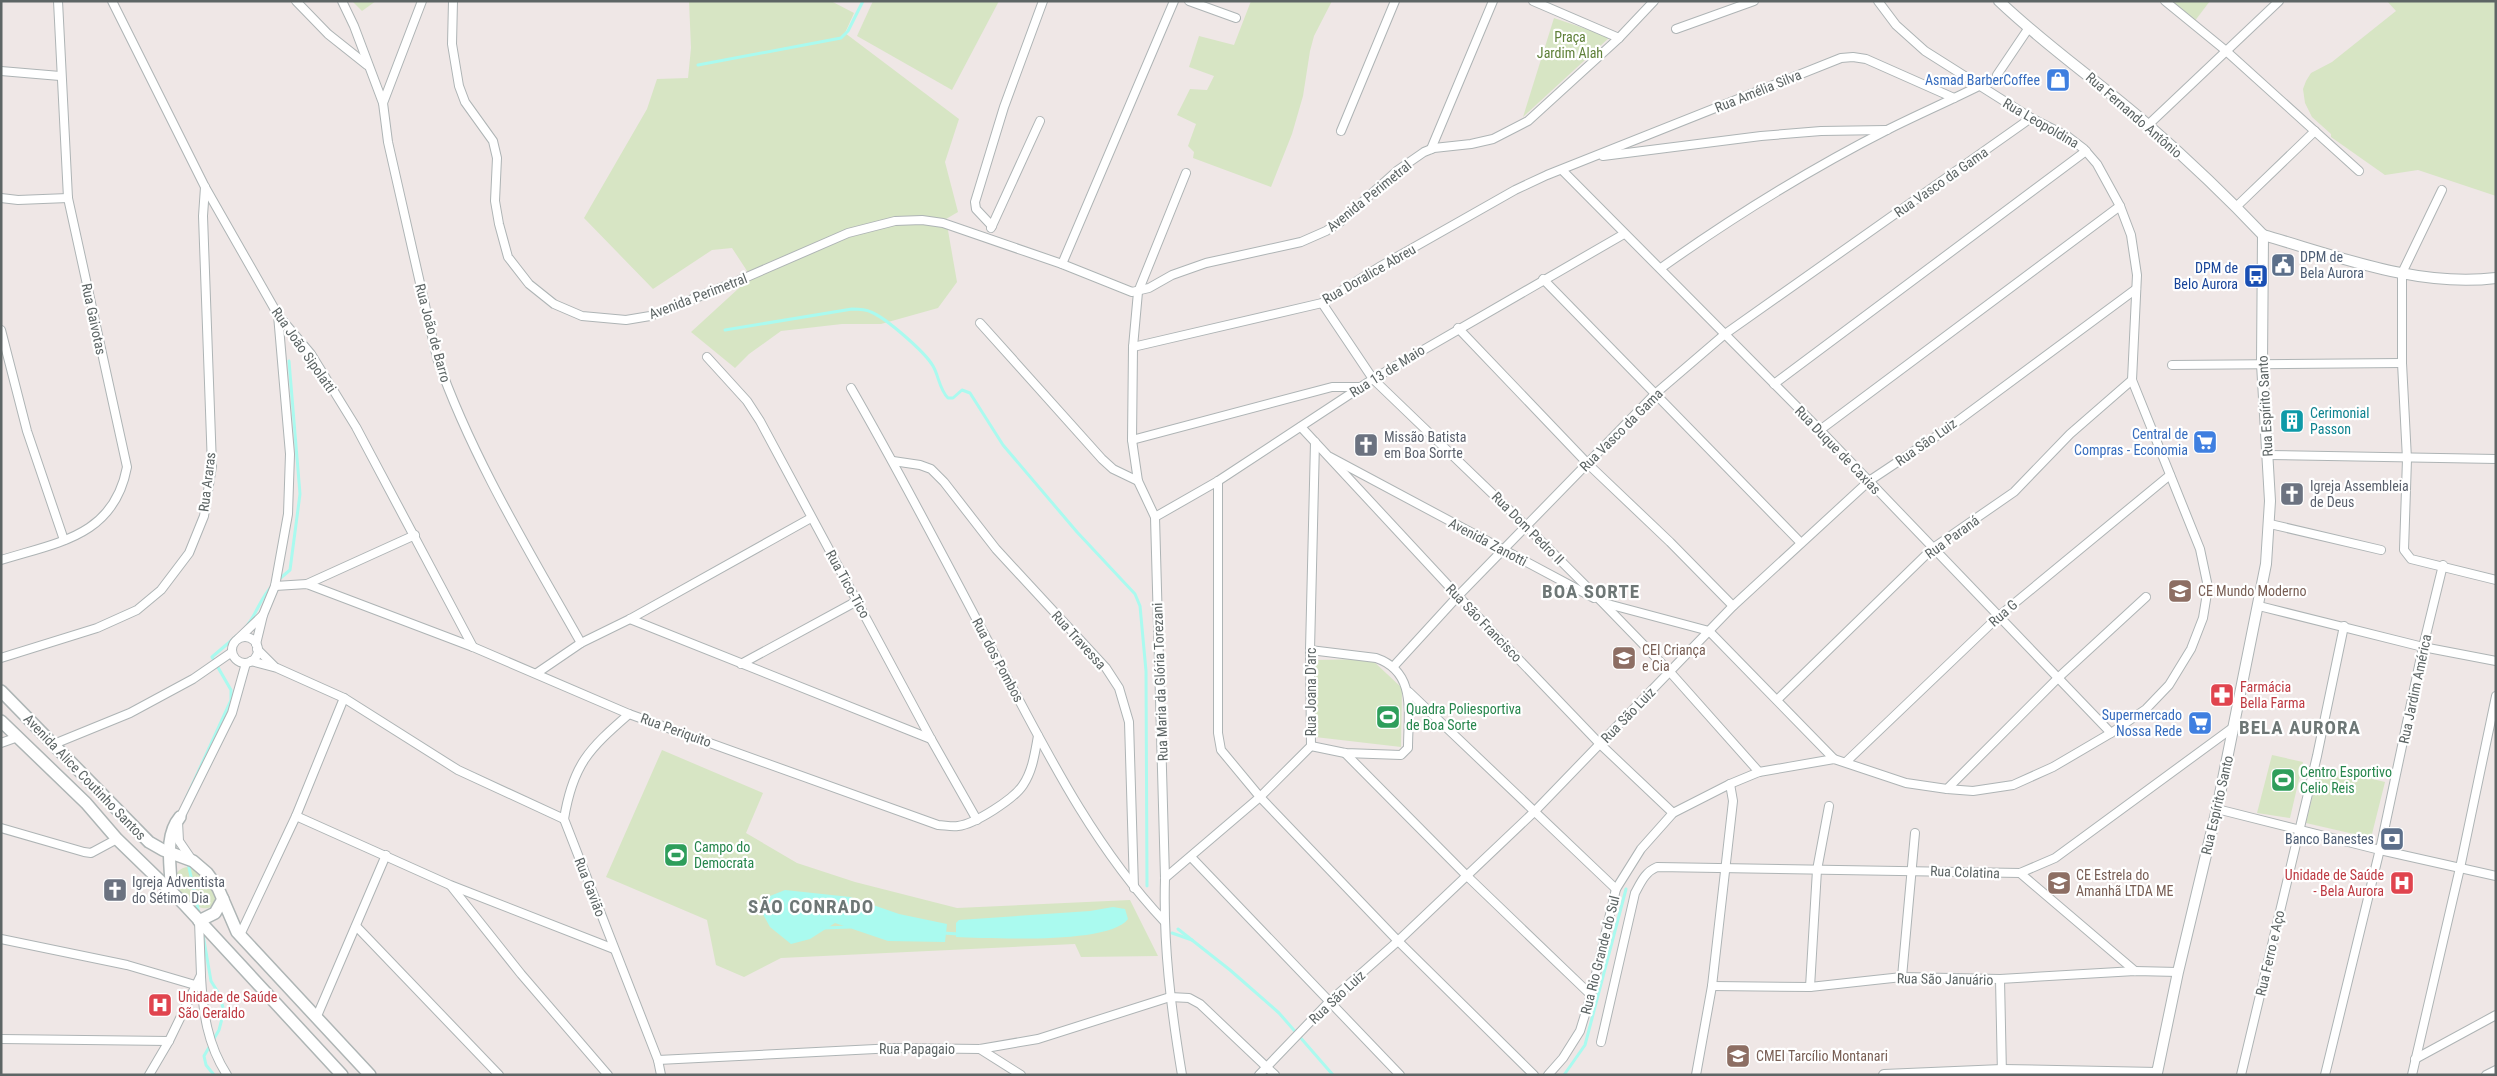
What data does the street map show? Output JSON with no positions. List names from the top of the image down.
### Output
{
  "streets": {
    "main road": ["Avenida Alice Coutinho Santos"],
    "street": [
      "Rua Amélia Silva",
      "Rua Fernando Antônio",
      "Rua Leopoldina",
      "Rua Vasco da Gama",
      "Avenida Perimetral",
      "Rua Doralice Abreu",
      "Rua Gaivotas",
      "Rua João de Barro",
      "Rua João Sipolatti",
      "Rua 13 de Maio",
      "Rua Espírito Santo",
      "Rua São Luiz",
      "Rua Duque de Caxias",
      "Rua Araras",
      "Rua Dom Pedro II",
      "Rua Paraná",
      "Avenida Zanotti",
      "Rua Tico-Tico",
      "Rua G",
      "Rua São Francisco",
      "Rua Travessa",
      "Rua dos Pombos",
      "Rua Maria da Glória Torezani",
      "Rua Jardim América",
      "Rua Joana D'arc",
      "Rua Periquito",
      "Rua Colatina",
      "Rua Gavião",
      "Rua Ferro e Aço",
      "Rua Rio Grande do Sul",
      "Rua São Januário",
      "Rua Papagaio"
    ]
  },
  "crossings": [
    ["Rua Amélia Silva", "Rua Doralice Abreu"],
    ["Rua Amélia Silva", "Rua Duque de Caxias"],
    ["Rua Fernando Antônio", "Rua Espírito Santo"],
    ["Rua Leopoldina", "Rua Vasco da Gama"],
    ["Rua Leopoldina", "Rua São Luiz"],
    ["Rua Leopoldina", "Rua Paraná"],
    ["Rua Leopoldina", "Rua Rio Grande do Sul"],
    ["Rua Vasco da Gama", "Rua Duque de Caxias"],
    ["Rua Vasco da Gama", "Rua Dom Pedro II"],
    ["Rua Vasco da Gama", "Avenida Zanotti"],
    ["Rua Vasco da Gama", "Rua São Francisco"],
    ["Avenida Perimetral", "Rua Maria da Glória Torezani"],
    ["Rua Doralice Abreu", "Rua Duque de Caxias"],
    ["Rua Doralice Abreu", "Rua Dom Pedro II"],
    ["Rua Doralice Abreu", "Rua Maria da Glória Torezani"],
    ["Rua João Sipolatti", "Rua Araras"],
    ["Rua João Sipolatti", "Rua Periquito"],
    ["Rua 13 de Maio", "Rua Duque de Caxias"],
    ["Rua 13 de Maio", "Rua Dom Pedro II"],
    ["Rua 13 de Maio", "Rua São Francisco"],
    ["Rua 13 de Maio", "Rua Maria da Glória Torezani"],
    ["Rua Espírito Santo", "Rua Colatina"],
    ["Rua Espírito Santo", "Rua São Januário"],
    ["Rua São Luiz", "Rua Duque de Caxias"],
    ["Rua São Luiz", "Rua Dom Pedro II"],
    ["Rua São Luiz", "Avenida Zanotti"],
    ["Rua São Luiz", "Rua São Francisco"],
    ["Rua Duque de Caxias", "Rua Paraná"],
    ["Rua Duque de Caxias", "Rua G"],
    ["Rua Duque de Caxias", "Rua Rio Grande do Sul"],
    ["Rua Dom Pedro II", "Avenida Zanotti"],
    ["Rua Dom Pedro II", "Rua Rio Grande do Sul"],
    ["Rua Paraná", "Rua Rio Grande do Sul"],
    ["Avenida Zanotti", "Rua São Francisco"],
    ["Rua Tico-Tico", "Rua Periquito"],
    ["Rua G", "Rua Rio Grande do Sul"],
    ["Rua São Francisco", "Rua Joana D'arc"],
    ["Rua São Francisco", "Rua Rio Grande do Sul"],
    ["Rua Travessa", "Rua dos Pombos"],
    ["Rua dos Pombos", "Rua Maria da Glória Torezani"],
    ["Rua dos Pombos", "Rua Periquito"],
    ["Rua Maria da Glória Torezani", "Rua Joana D'arc"],
    ["Rua Maria da Glória Torezani", "Rua Papagaio"],
    ["Rua Periquito", "Rua Gavião"],
    ["Rua Colatina", "Rua Rio Grande do Sul"],
    ["Rua Gavião", "Rua Papagaio"]
  ],
  "districts": ["BOA SORTE", "BELA AURORA", "SÃO CONRADO"],
  "parks": ["Praça Jardim Alah"],
  "places": {
    "shop": ["Asmad BarberCoffee"],
    "public building": ["DPM de Bela Aurora"],
    "bus stop": ["DPM de Belo Aurora"],
    "building": ["Cerimonial Passon"],
    "supermarket": ["Central de Compras - Economia", "Supermercado Nossa Rede"],
    "church": ["Missão Batista em Boa Sorrte", "Igreja Assembleia de Deus", "Igreja Adventista do Sétimo Dia"],
    "school or university": [
      "CE Mundo Moderno",
      "CEI Criança e Cia",
      "CE Estrela do Amanhã LTDA ME",
      "CMEI Tarcílio Montanari"
    ],
    "pharmacy": ["Farmácia Bella Farma"],
    "sports": ["Quadra Poliesportiva de Boa Sorte", "Centro Esportivo Celio Reis", "Campo do Democrata"],
    "bank": ["Banco Banestes"],
    "hospital": ["Unidade de Saúde - Bela Aurora", "Unidade de Saúde São Geraldo"]
  }
}
